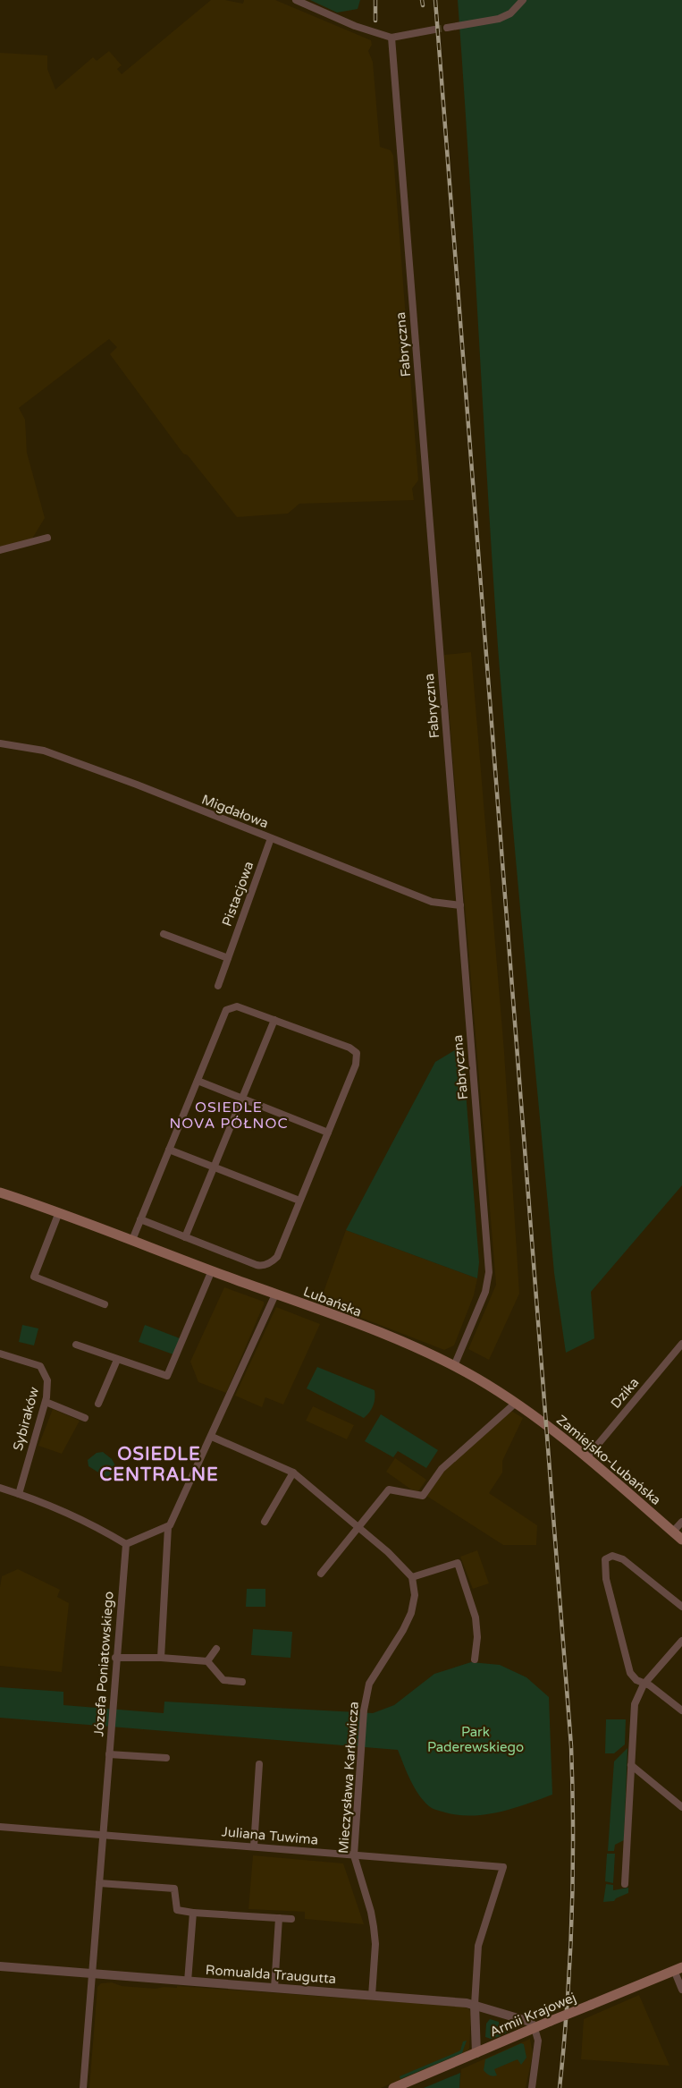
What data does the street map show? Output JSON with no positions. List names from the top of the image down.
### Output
{
  "streets": {
    "main road": ["Lubańska", "Zamiejsko-Lubańska", "Armii Krajowej"],
    "street": [
      "Fabryczna",
      "Migdałowa",
      "Pistacjowa",
      "Dzika",
      "Sybiraków",
      "Józefa Poniatowskiego",
      "Mieczysława Karłowicza",
      "Juliana Tuwima",
      "Romualda Traugutta"
    ]
  },
  "crossings": [
    ["Fabryczna", "Migdałowa"],
    ["Fabryczna", "Lubańska"],
    ["Migdałowa", "Pistacjowa"],
    ["Lubańska", "Zamiejsko-Lubańska"],
    ["Dzika", "Zamiejsko-Lubańska"],
    ["Józefa Poniatowskiego", "Juliana Tuwima"],
    ["Józefa Poniatowskiego", "Romualda Traugutta"],
    ["Mieczysława Karłowicza", "Juliana Tuwima"],
    ["Mieczysława Karłowicza", "Romualda Traugutta"],
    ["Juliana Tuwima", "Romualda Traugutta"],
    ["Romualda Traugutta", "Armii Krajowej"]
  ],
  "districts": ["OSIEDLE NOVA PÓŁNOC", "OSIEDLE CENTRALNE"],
  "parks": ["Park Paderewskiego"]
}
